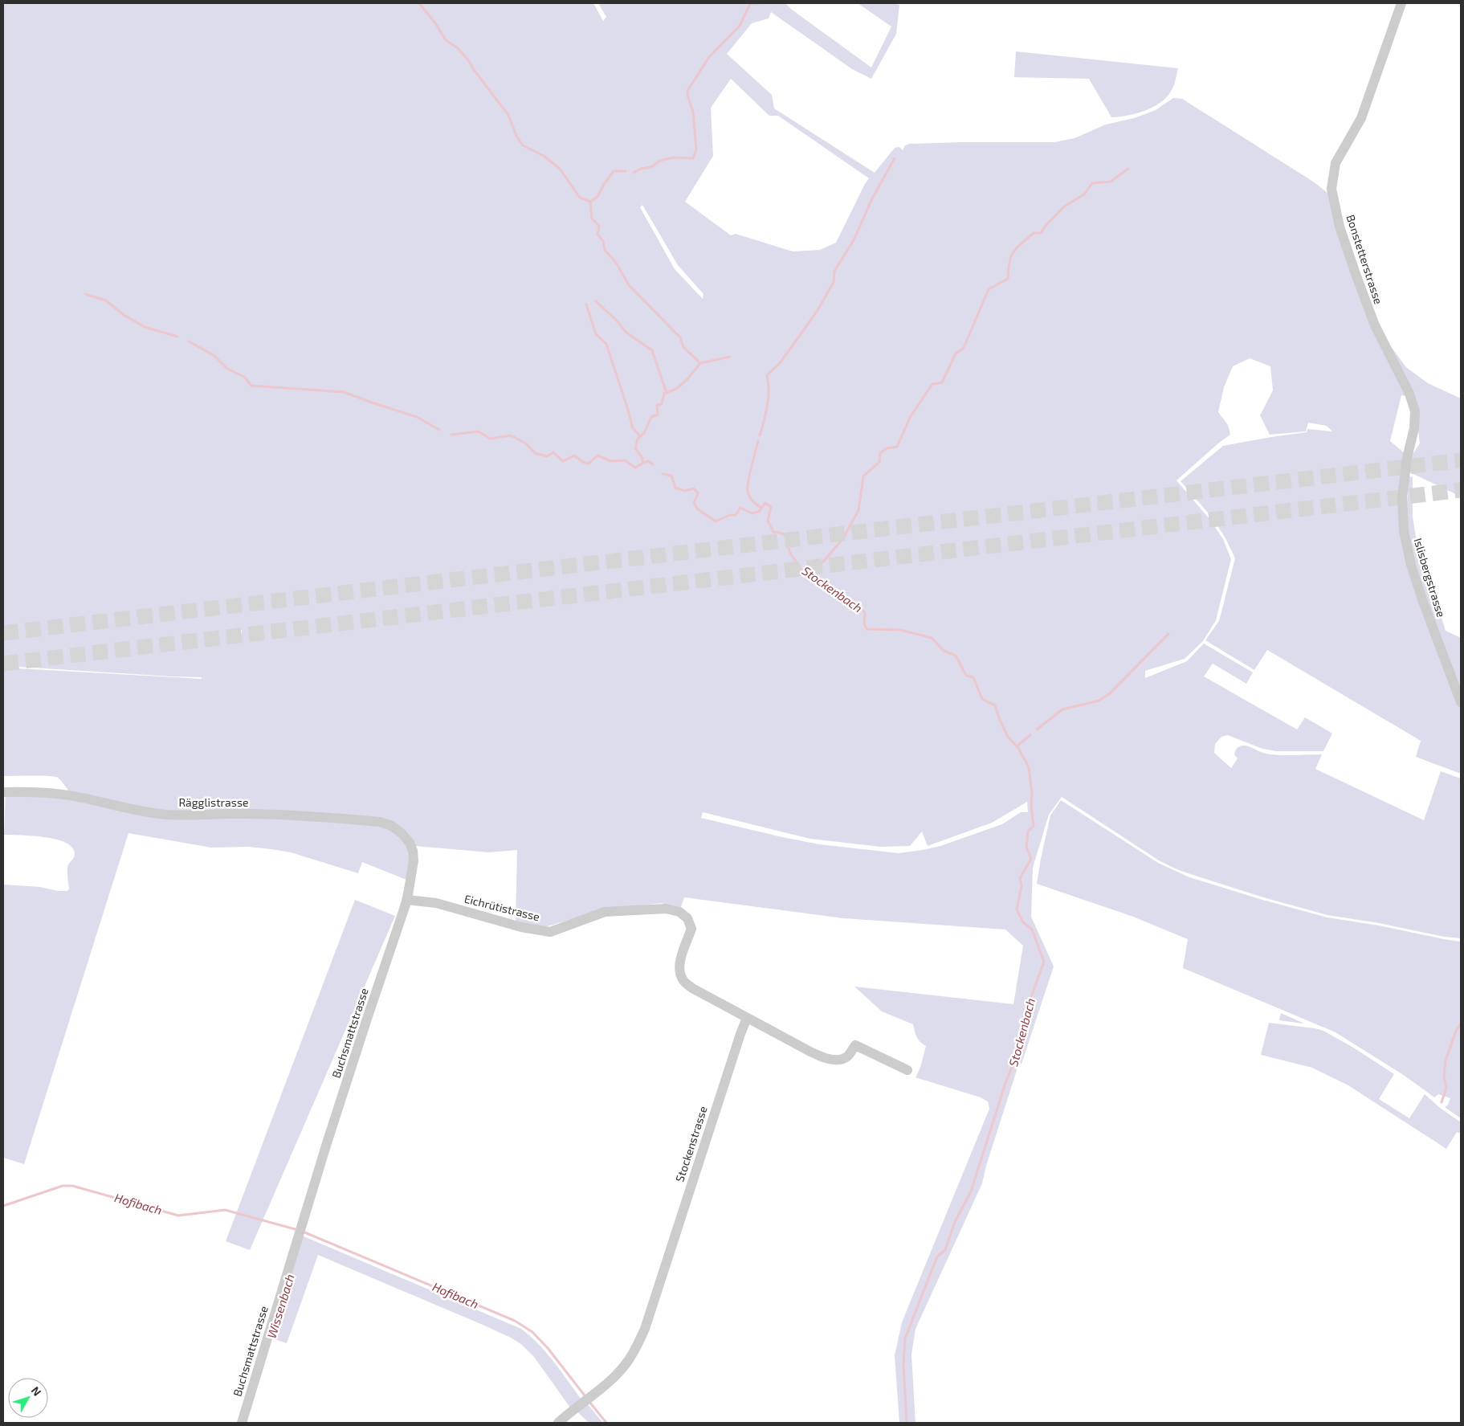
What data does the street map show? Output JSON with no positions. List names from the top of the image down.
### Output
{
  "streets": {
    "street": [
      "Bonstetterstrasse",
      "Islisbergstrasse",
      "Rägglistrasse",
      "Eichrütistrasse",
      "Buchsmattstrasse",
      "Stockenstrasse"
    ]
  },
  "crossings": [
    ["Bonstetterstrasse", "Islisbergstrasse"],
    ["Rägglistrasse", "Buchsmattstrasse"],
    ["Eichrütistrasse", "Buchsmattstrasse"],
    ["Eichrütistrasse", "Stockenstrasse"]
  ],
  "water": ["Stockenbach", "Hofibach", "Wissenbach"],
  "north": "top right"
}
